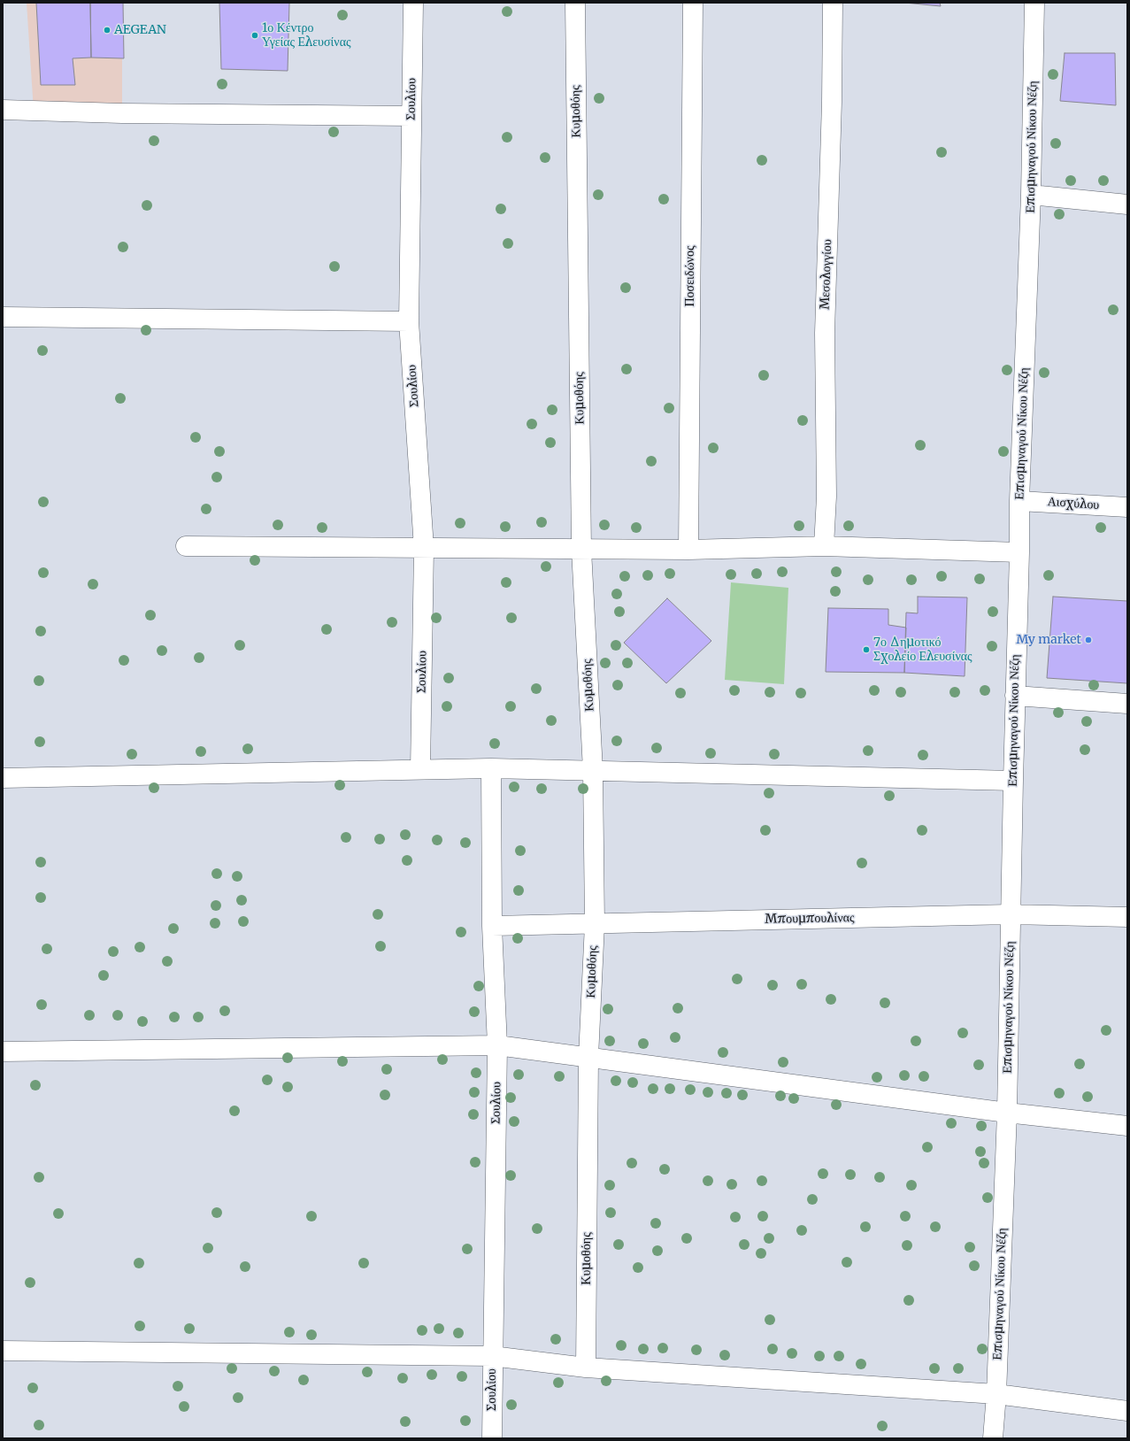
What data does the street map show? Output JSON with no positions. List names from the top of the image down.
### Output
{
  "streets": {
    "street": [
      "Σουλίου",
      "Κυμοθόης",
      "Επισμηναγού Νίκου Νέζη",
      "Μεσολογγίου",
      "Ποσειδώνος",
      "Αισχύλου",
      "Μπουμπουλίνας"
    ]
  },
  "crossings": [
    ["Σουλίου", "Μπουμπουλίνας"],
    ["Κυμοθόης", "Μπουμπουλίνας"],
    ["Επισμηναγού Νίκου Νέζη", "Αισχύλου"],
    ["Επισμηναγού Νίκου Νέζη", "Μπουμπουλίνας"]
  ],
  "places": [
    "AEGEAN",
    "1ο Κέντρο Υγείας Ελευσίνας",
    "My market",
    "7ο Δημοτικό Σχολείο Ελευσίνας"
  ]
}
